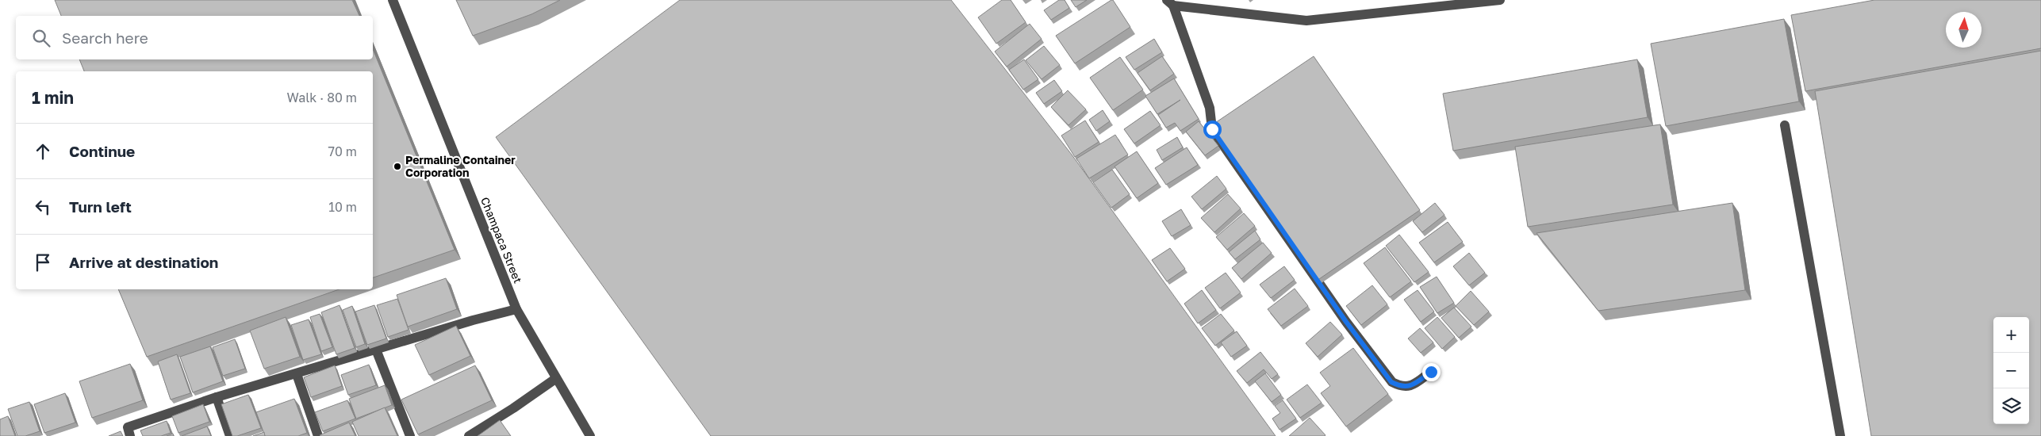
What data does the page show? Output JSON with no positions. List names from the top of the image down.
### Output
{
  "streets": {
    "street": ["Champaca Street"]
  },
  "places": ["Permaline Container Corporation"],
  "north": "top",
  "page": {
    "search": "Search here",
    "heading": ["1 min", "Walk · 80 m"],
    "list": [
      ["Continue", "70 m"],
      ["Turn left", "10 m"],
      "Arrive at destination"
    ],
    "map_buttons": ["+", "−"]
  }
}
